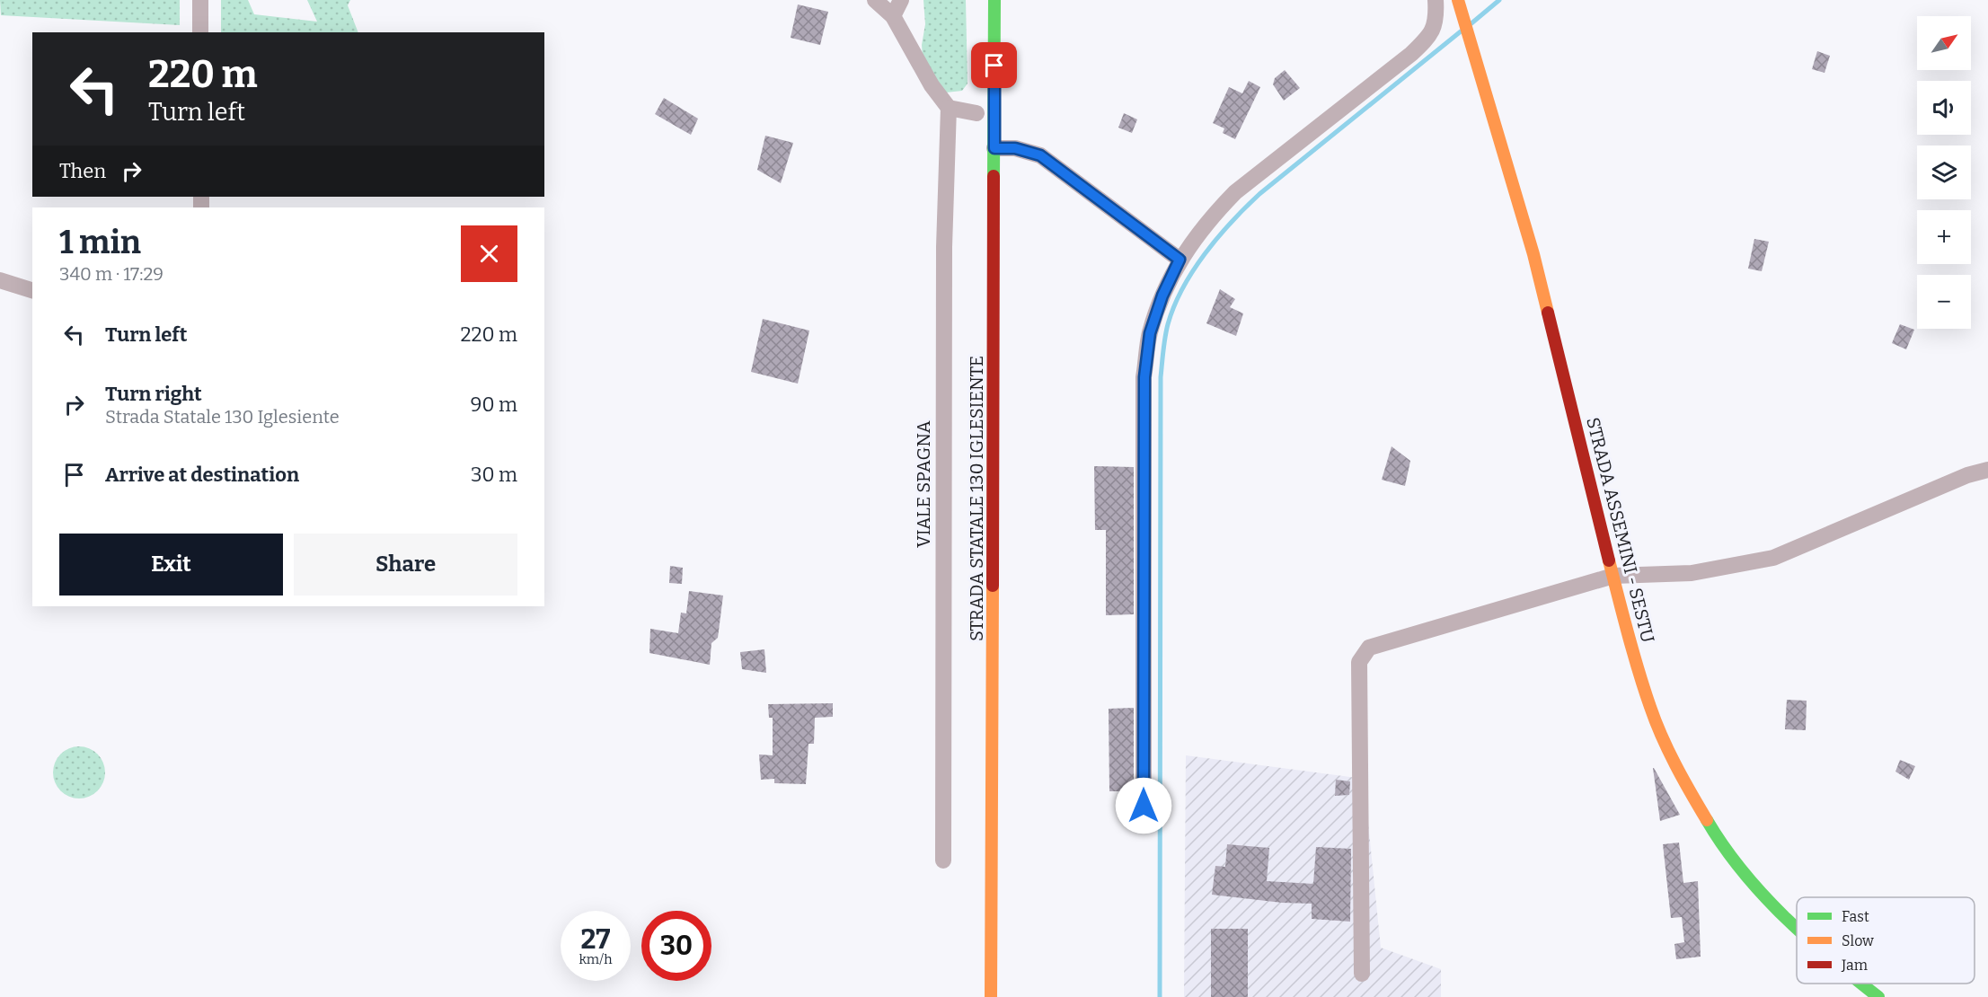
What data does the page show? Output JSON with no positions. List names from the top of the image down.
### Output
{
  "streets": {
    "street": ["VIALE SPAGNA", "STRADA STATALE 130 IGLESIENTE", "STRADA ASSEMINI - SESTU"]
  },
  "legend": ["Fast", "Slow", "Jam"],
  "north": "top right",
  "page": {
    "map_buttons": ["+", "−"],
    "turn": ["220 m", "Turn left"],
    "then": "Then",
    "heading": ["1 min", "340 m · 17:29"],
    "list": [
      {
        "name": "Turn left",
        "value": "220 m"
      },
      {
        "name": "Turn right",
        "note": "Strada Statale 130 Iglesiente",
        "value": "90 m"
      },
      {
        "name": "Arrive at destination",
        "value": "30 m"
      }
    ],
    "buttons": ["Exit", "Share"],
    "speed": "27 km/h",
    "limit": "30"
  }
}
